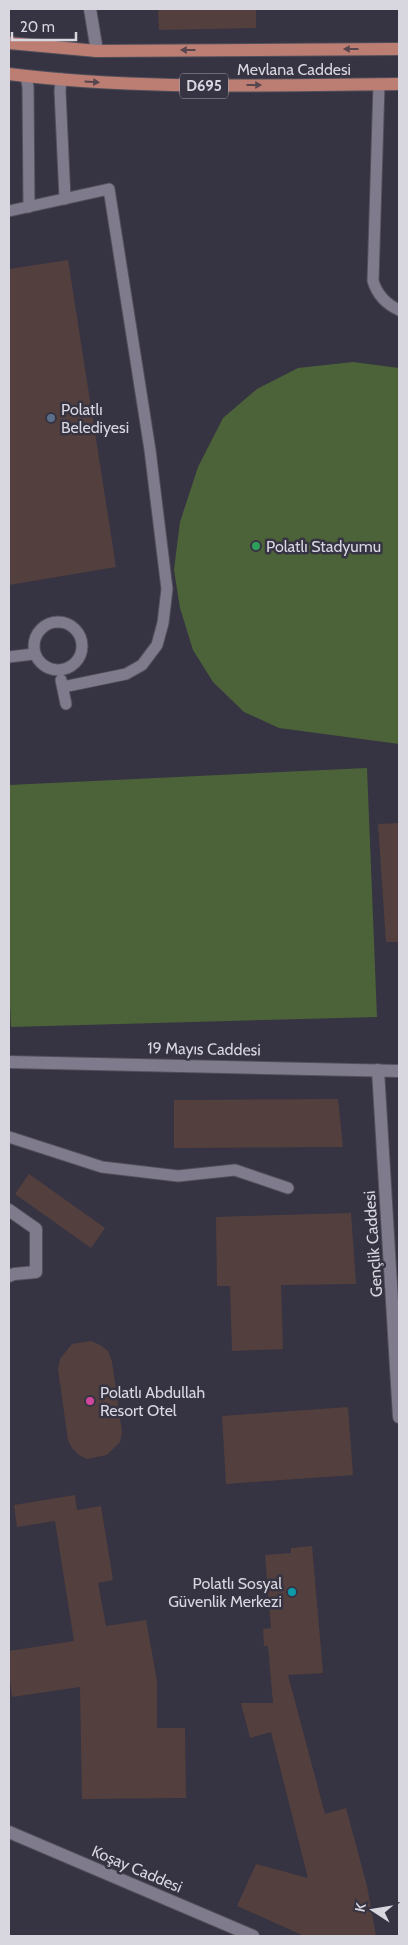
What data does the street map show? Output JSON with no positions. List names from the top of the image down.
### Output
{
  "streets": {
    "main road": ["Mevlana Caddesi", "D695"],
    "street": ["19 Mayıs Caddesi", "Gençlik Caddesi", "Koşay Caddesi"]
  },
  "crossings": [
    ["19 Mayıs Caddesi", "Gençlik Caddesi"]
  ],
  "places": [
    "Polatlı Belediyesi",
    "Polatlı Stadyumu",
    "Polatlı Abdullah Resort Otel",
    "Polatlı Sosyal Güvenlik Merkezi"
  ],
  "scale_bar": "20 m",
  "north": "left"
}
